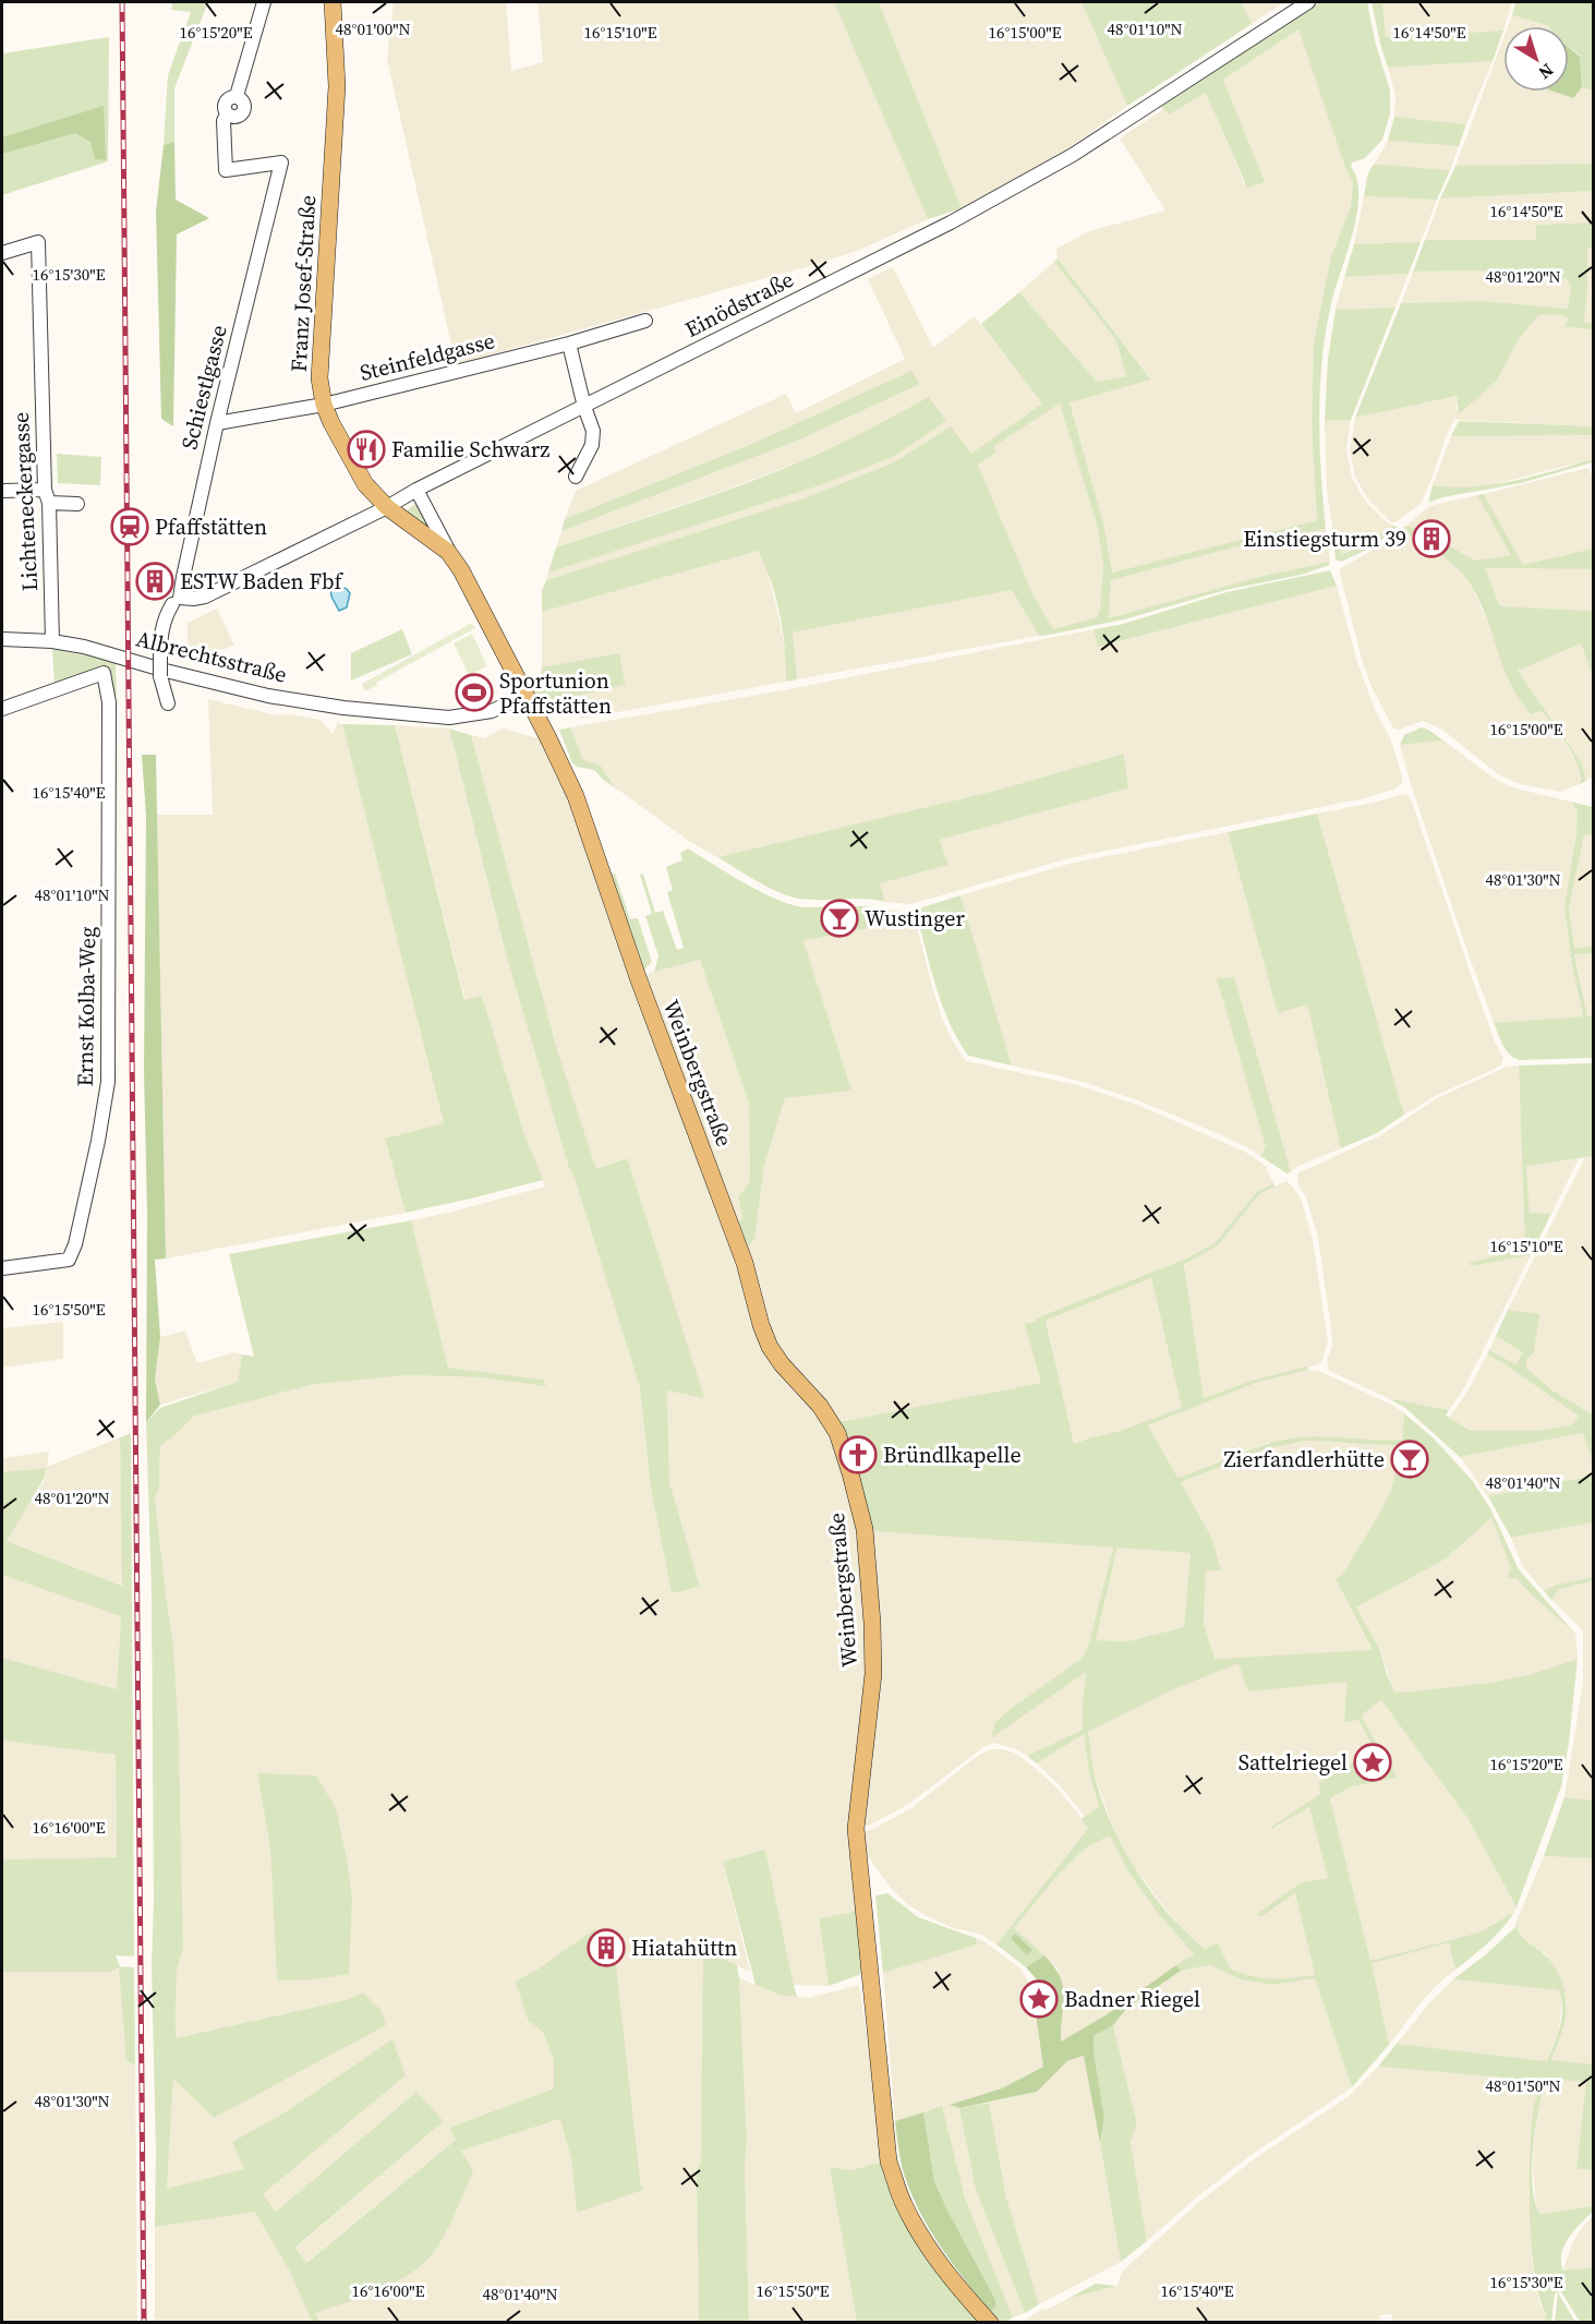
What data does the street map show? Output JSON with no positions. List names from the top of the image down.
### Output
{
  "streets": {
    "main road": ["Franz Josef-Straße", "Weinbergstraße"],
    "street": [
      "Einödstraße",
      "Steinfeldgasse",
      "Schiestlgasse",
      "Lichteneckergasse",
      "Albrechtsstraße",
      "Ernst Kolba-Weg"
    ]
  },
  "crossings": [
    ["Franz Josef-Straße", "Einödstraße"],
    ["Franz Josef-Straße", "Steinfeldgasse"],
    ["Franz Josef-Straße", "Albrechtsstraße"],
    ["Franz Josef-Straße", "Weinbergstraße"],
    ["Einödstraße", "Schiestlgasse"],
    ["Steinfeldgasse", "Schiestlgasse"],
    ["Lichteneckergasse", "Albrechtsstraße"],
    ["Albrechtsstraße", "Weinbergstraße"]
  ],
  "places": {
    "restaurant": ["Familie Schwarz"],
    "station": ["Pfaffstätten"],
    "building": ["Einstiegsturm 39", "ESTW Baden Fbf", "Hiatahüttn"],
    "sports": ["Sportunion Pfaffstätten"],
    "bar": ["Wustinger", "Zierfandlerhütte"],
    "church": ["Bründlkapelle"],
    "place": ["Sattelriegel", "Badner Riegel"]
  },
  "north": "bottom right",
  "coordinates": [
    "48°01'00\"N",
    "48°01'10\"N",
    "16°15'20\"E",
    "16°15'10\"E",
    "16°15'00\"E",
    "16°14'50\"E",
    "16°15'30\"E",
    "48°01'20\"N",
    "16°15'40\"E",
    "48°01'30\"N",
    "16°15'50\"E",
    "48°01'40\"N",
    "16°16'00\"E",
    "48°01'50\"N"
  ]
}
